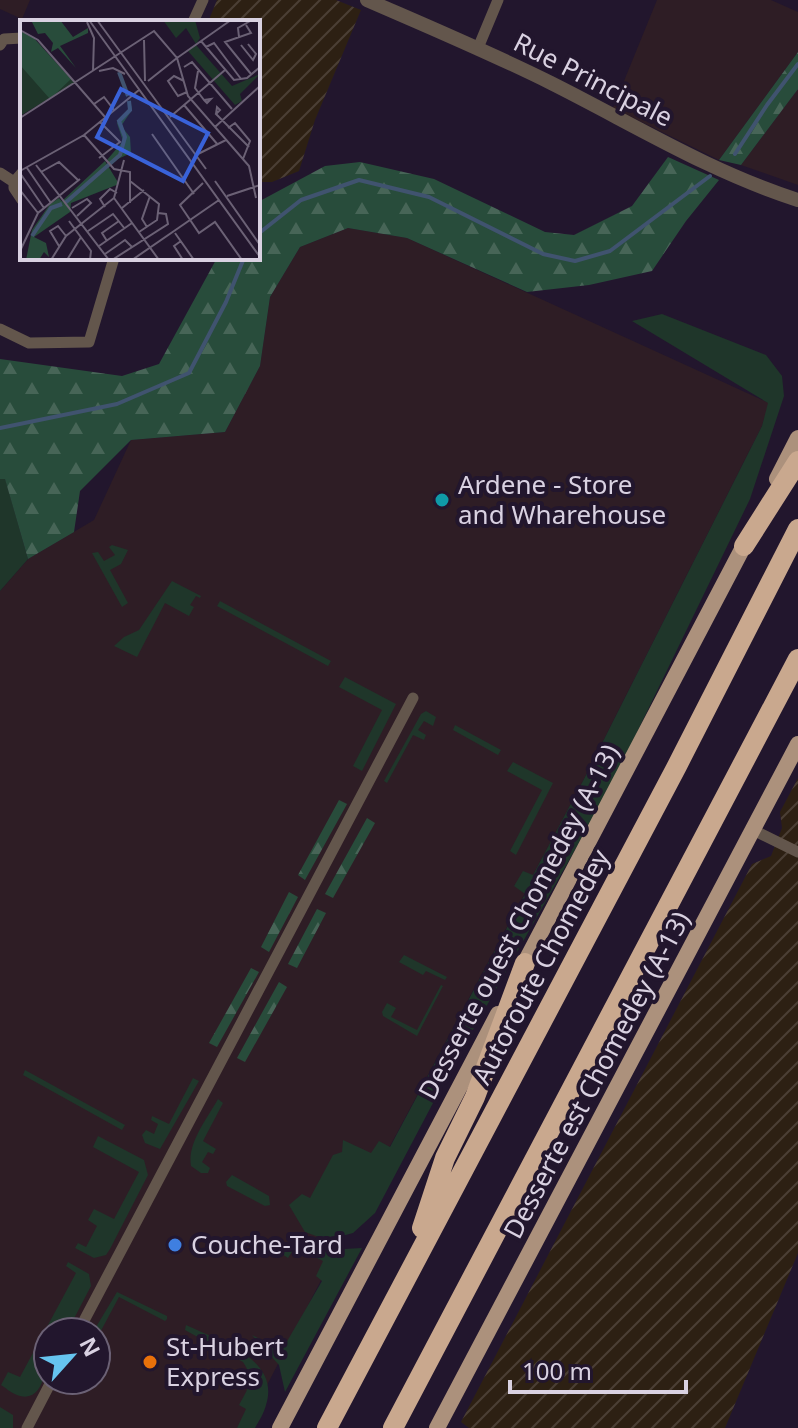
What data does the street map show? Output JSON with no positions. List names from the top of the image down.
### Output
{
  "streets": {
    "highway": ["Autoroute Chomedey"],
    "main road": ["Desserte ouest Chomedey (A-13)", "Desserte est Chomedey (A-13)"],
    "street": ["Rue Principale"]
  },
  "places": ["Ardene - Store and Wharehouse", "Couche-Tard", "St-Hubert Express"],
  "scale_bar": "100 m",
  "north": "top right"
}
